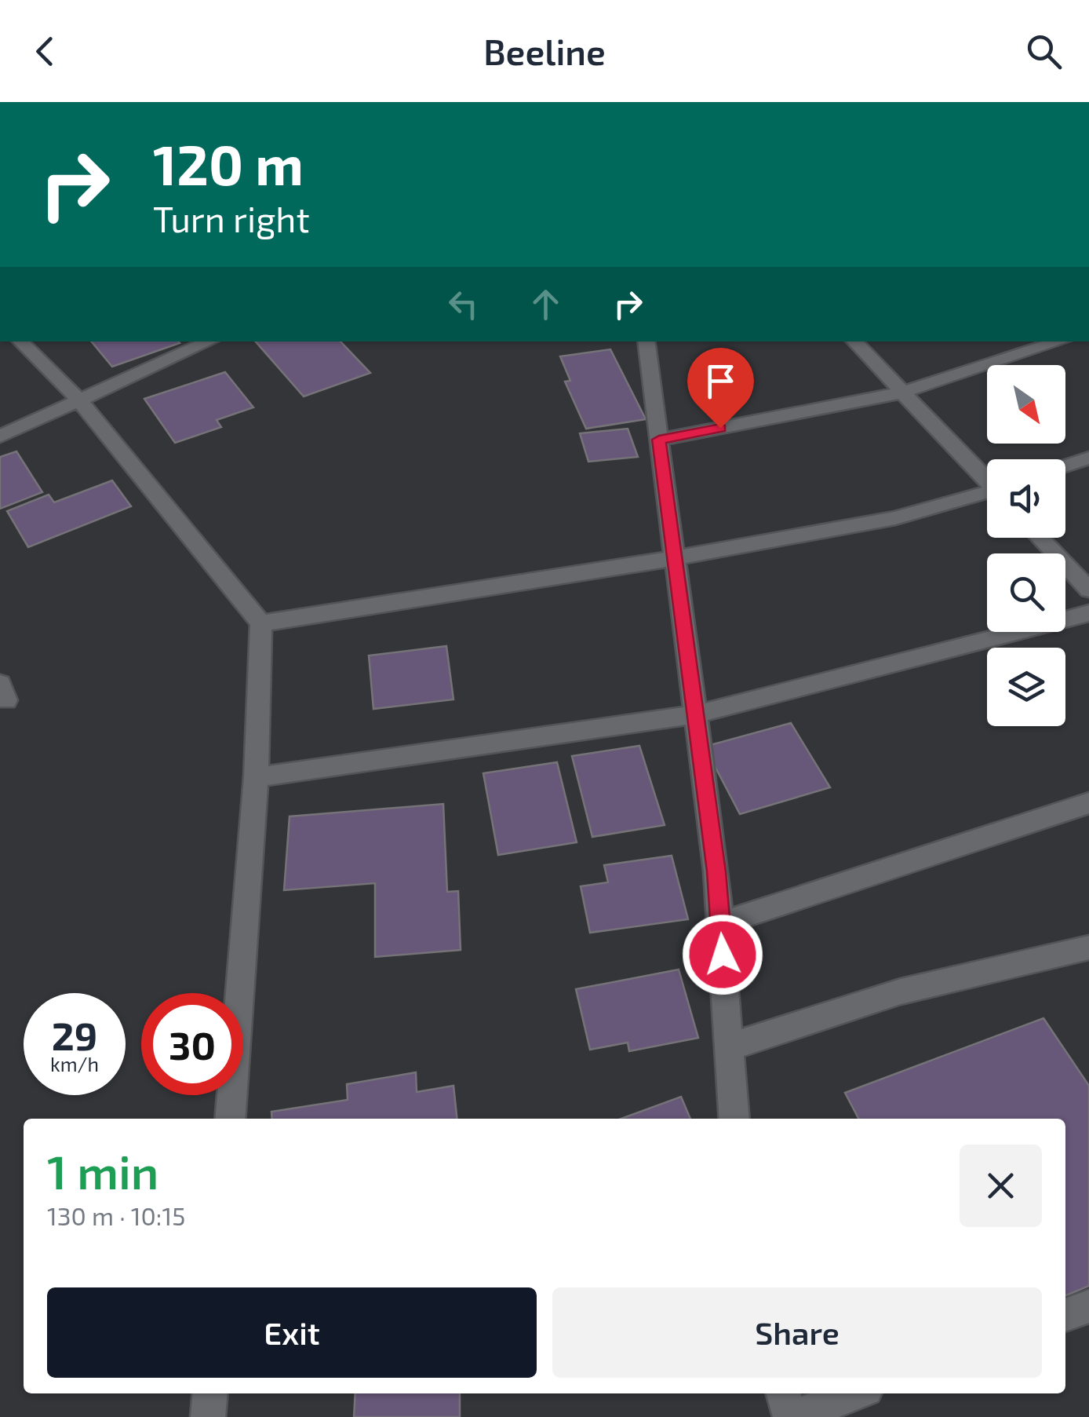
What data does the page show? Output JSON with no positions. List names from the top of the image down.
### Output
{
  "north": "bottom right",
  "page": {
    "header": "Beeline",
    "turn": ["120 m", "Turn right"],
    "speed": "29 km/h",
    "limit": "30",
    "heading": ["1 min", "130 m · 10:15"],
    "buttons": ["Exit", "Share"]
  }
}
